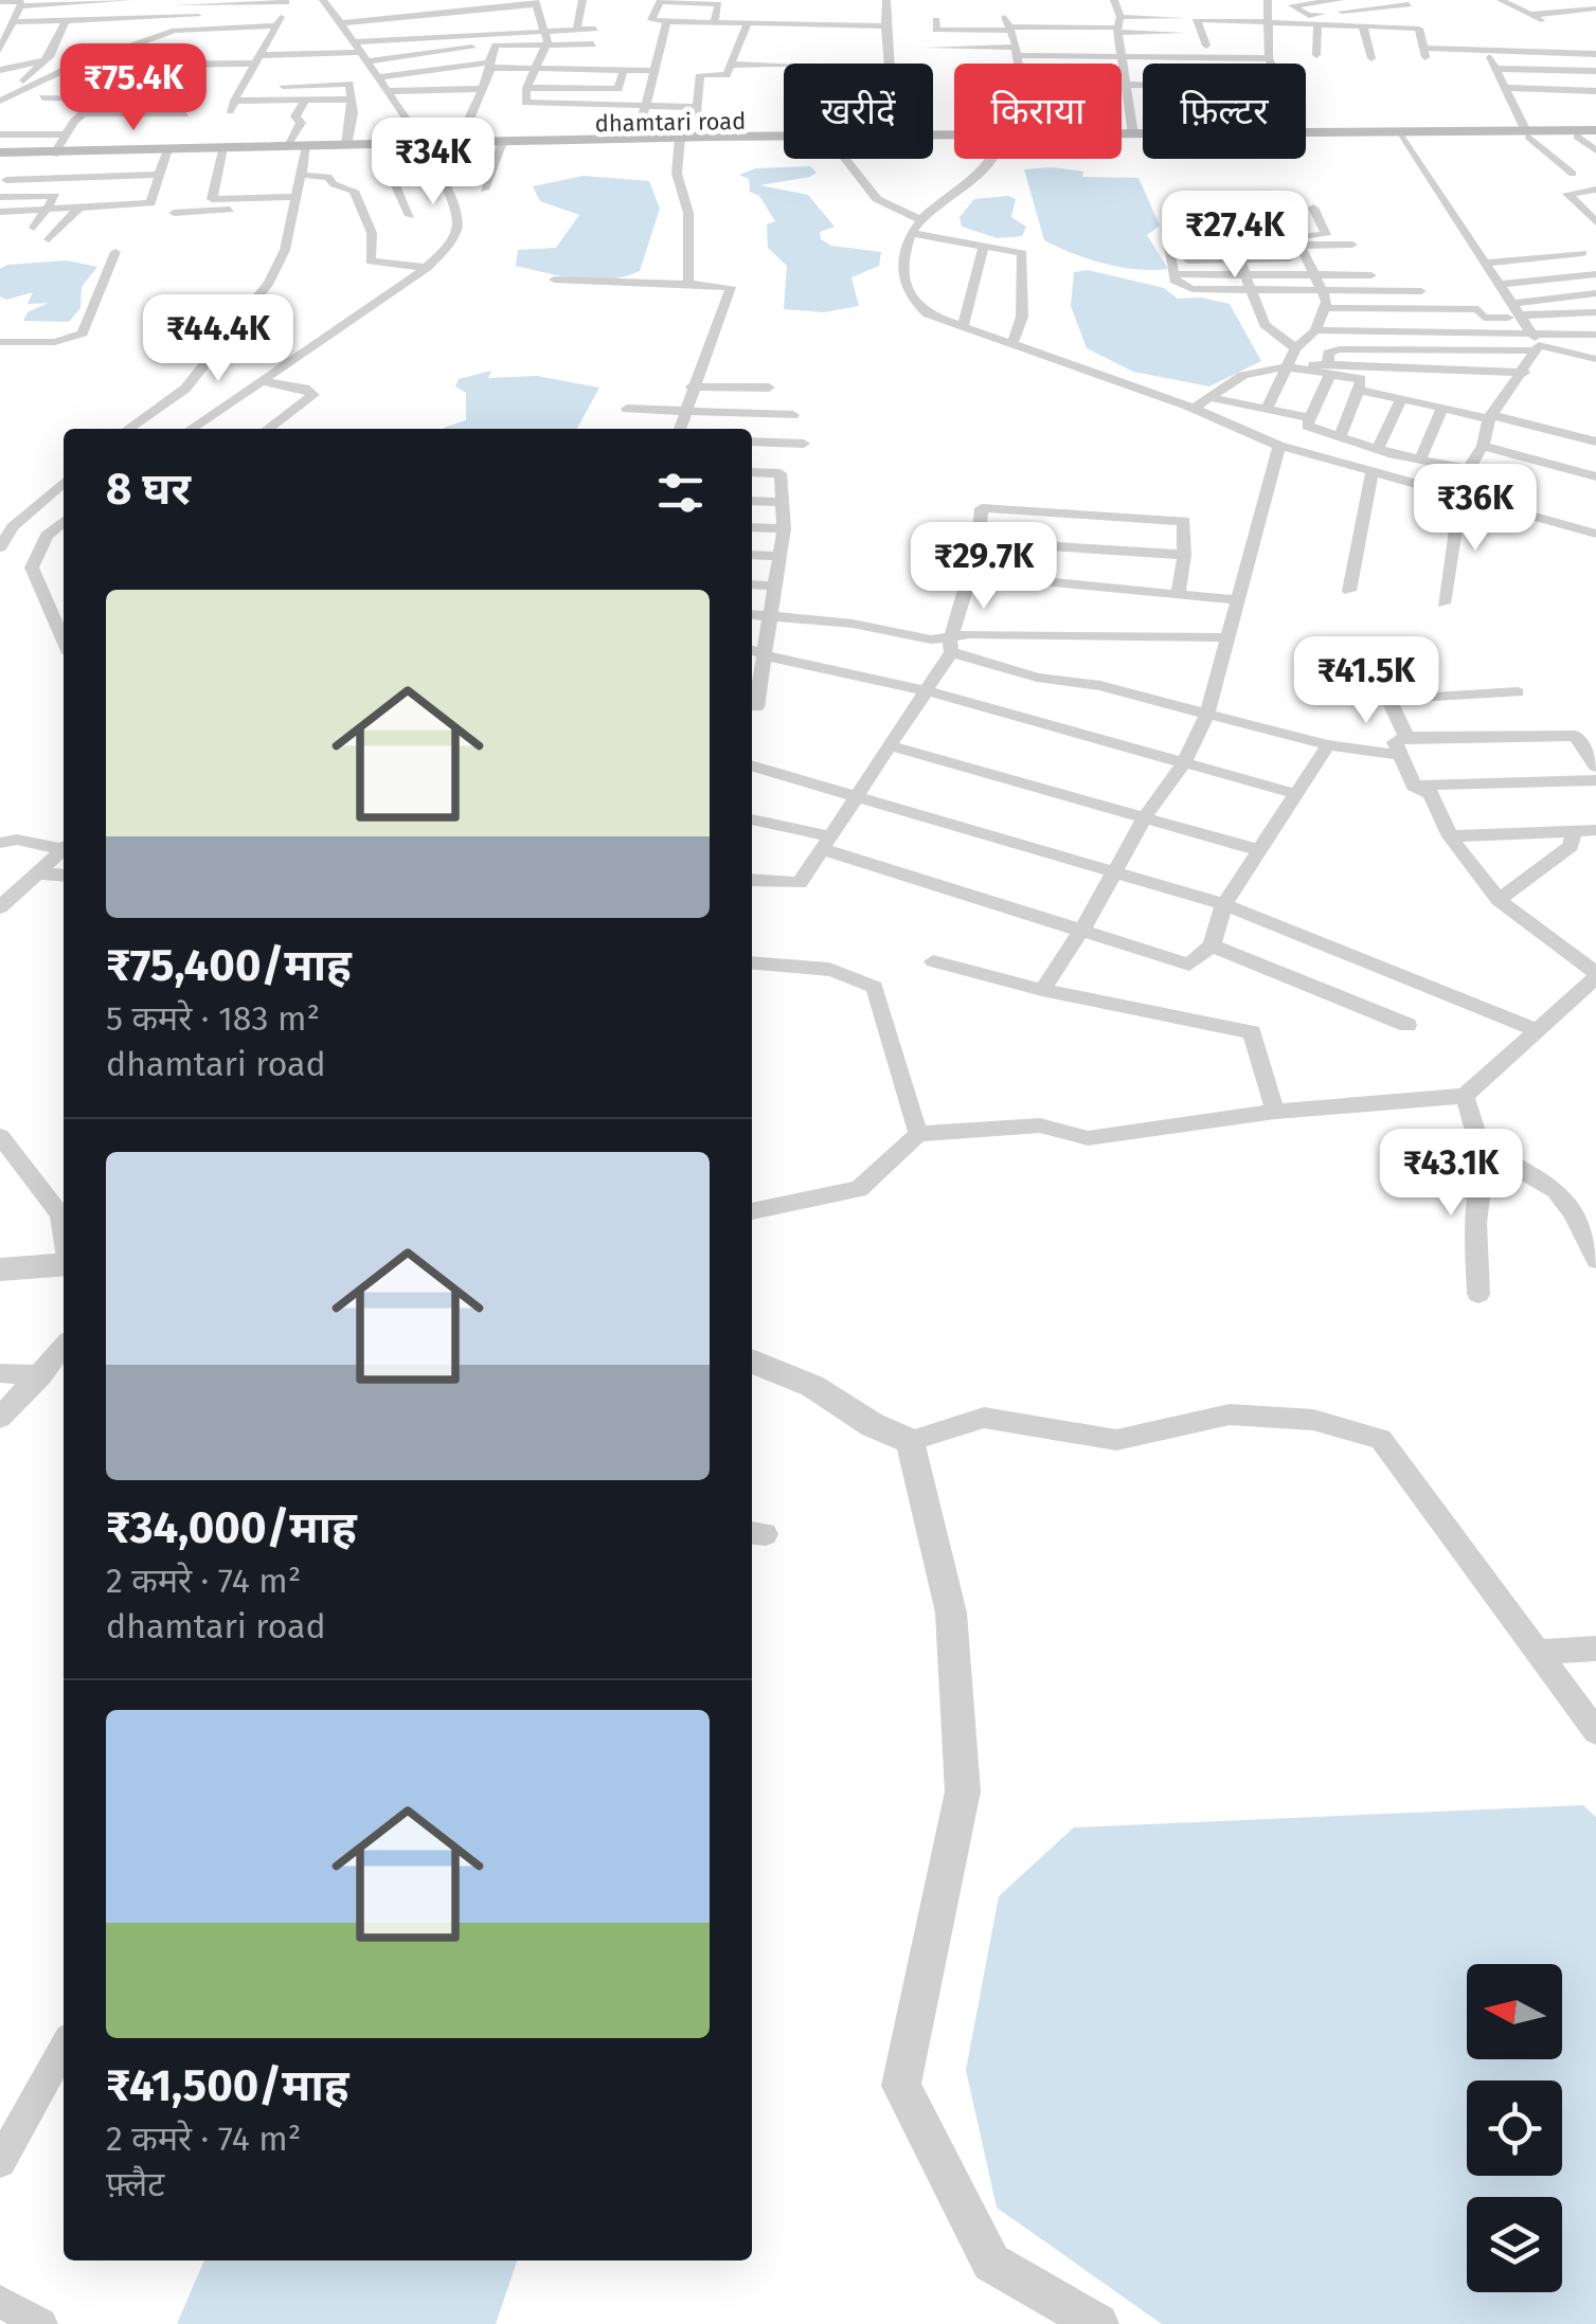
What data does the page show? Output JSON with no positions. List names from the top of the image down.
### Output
{
  "streets": {
    "main road": ["dhamtari road"]
  },
  "north": "left",
  "page": {
    "price": [
      "₹75.4K",
      "₹34K",
      "₹27.4K",
      "₹44.4K",
      "₹36K",
      "₹29.7K",
      "₹41.5K",
      "₹43.1K"
    ],
    "chip": ["खरीदें", "किराया", "फ़िल्टर"],
    "heading": "8 घर",
    "list": [
      {
        "name": "₹75,400/माह",
        "note": "5 कमरे · 183 m² · dhamtari road"
      },
      {
        "name": "₹34,000/माह",
        "note": "2 कमरे · 74 m² · dhamtari road"
      },
      {
        "name": "₹41,500/माह",
        "note": "2 कमरे · 74 m² · फ़्लैट"
      }
    ]
  }
}
